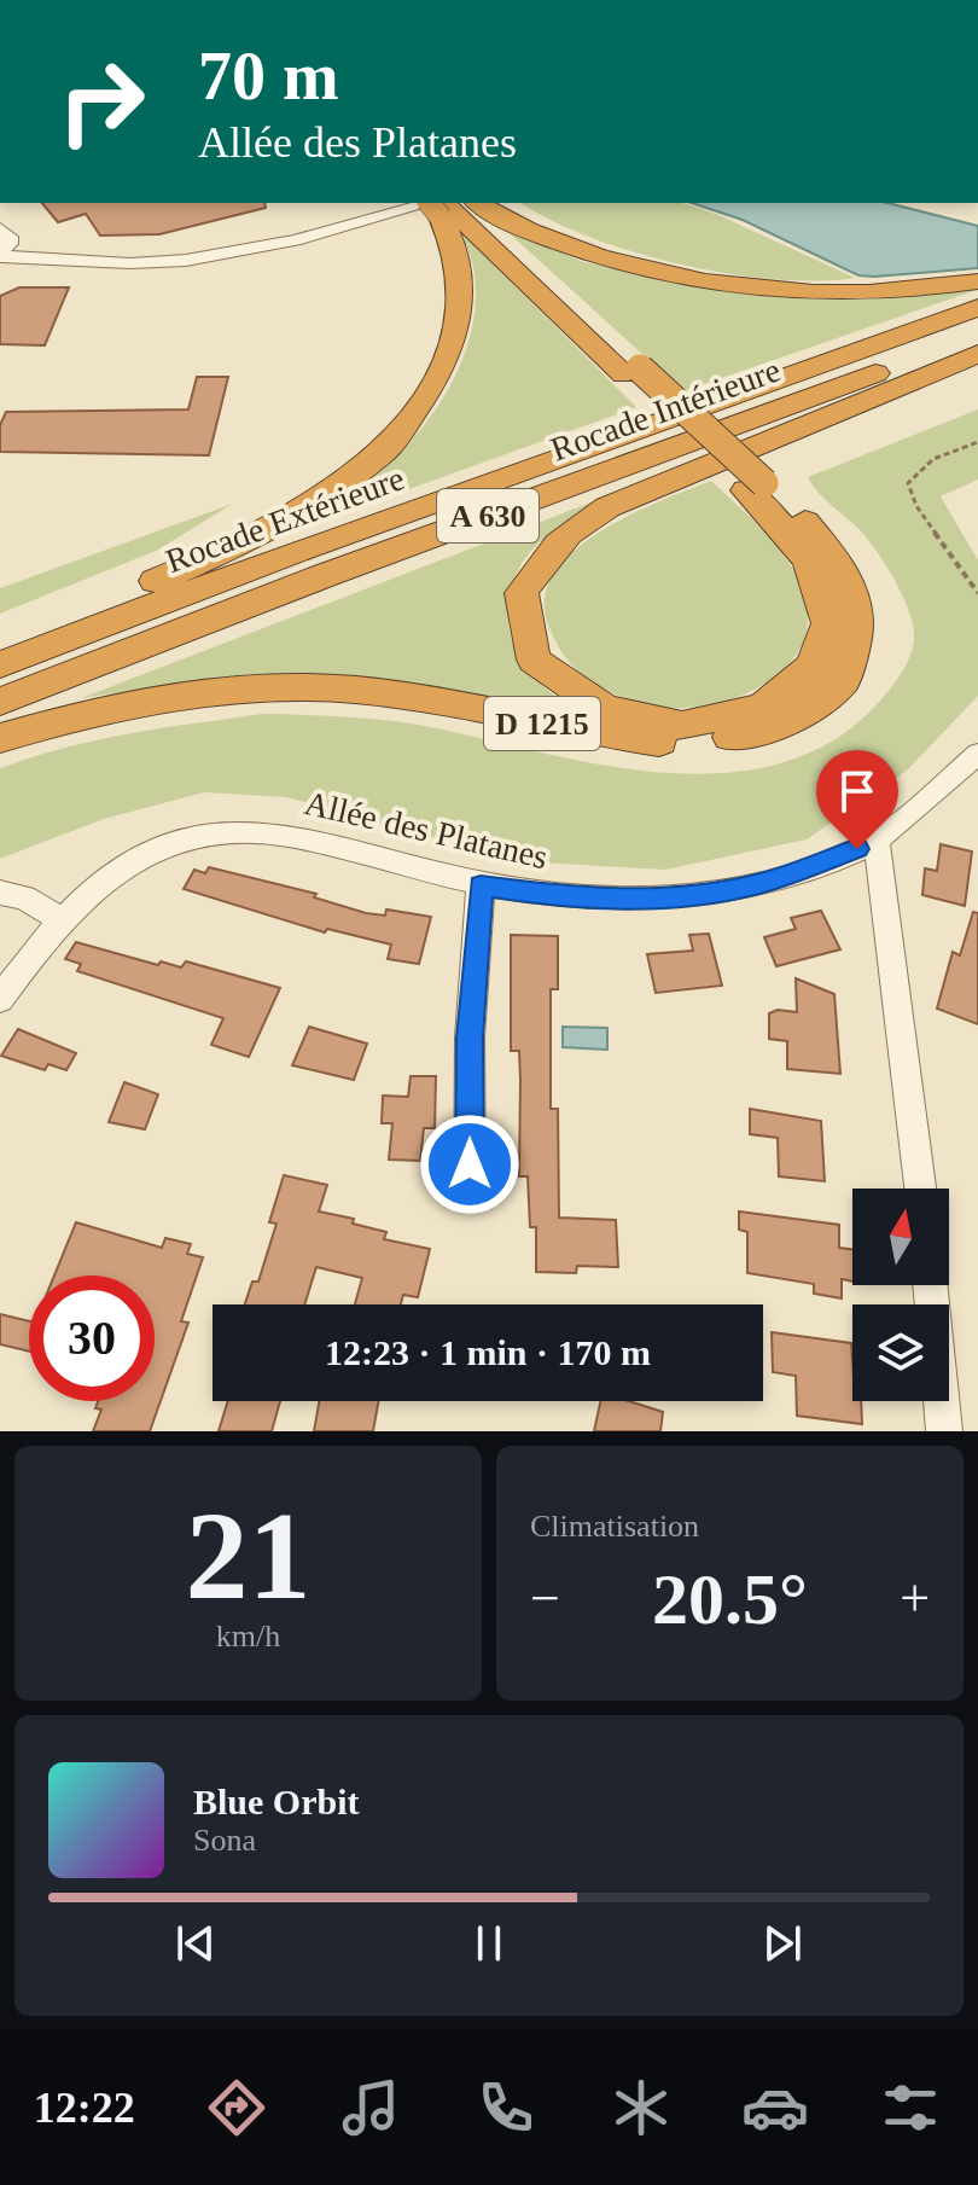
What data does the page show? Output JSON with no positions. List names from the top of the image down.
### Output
{
  "streets": {
    "highway": [
      "Rocade Intérieure",
      "A 630",
      "Rocade Extérieure",
      "D 1215"
    ],
    "street": ["Allée des Platanes"]
  },
  "north": "top",
  "page": {
    "turn": ["70 m", "Allée des Platanes"],
    "limit": "30",
    "trip": "12:23 · 1 min · 170 m",
    "tile": [
      ["21", "km/h"],
      "Climatisation"
    ],
    "heat": ["−", "20.5°", "+"],
    "song": ["Blue Orbit", "Sona"],
    "tabs": "12:22"
  }
}
